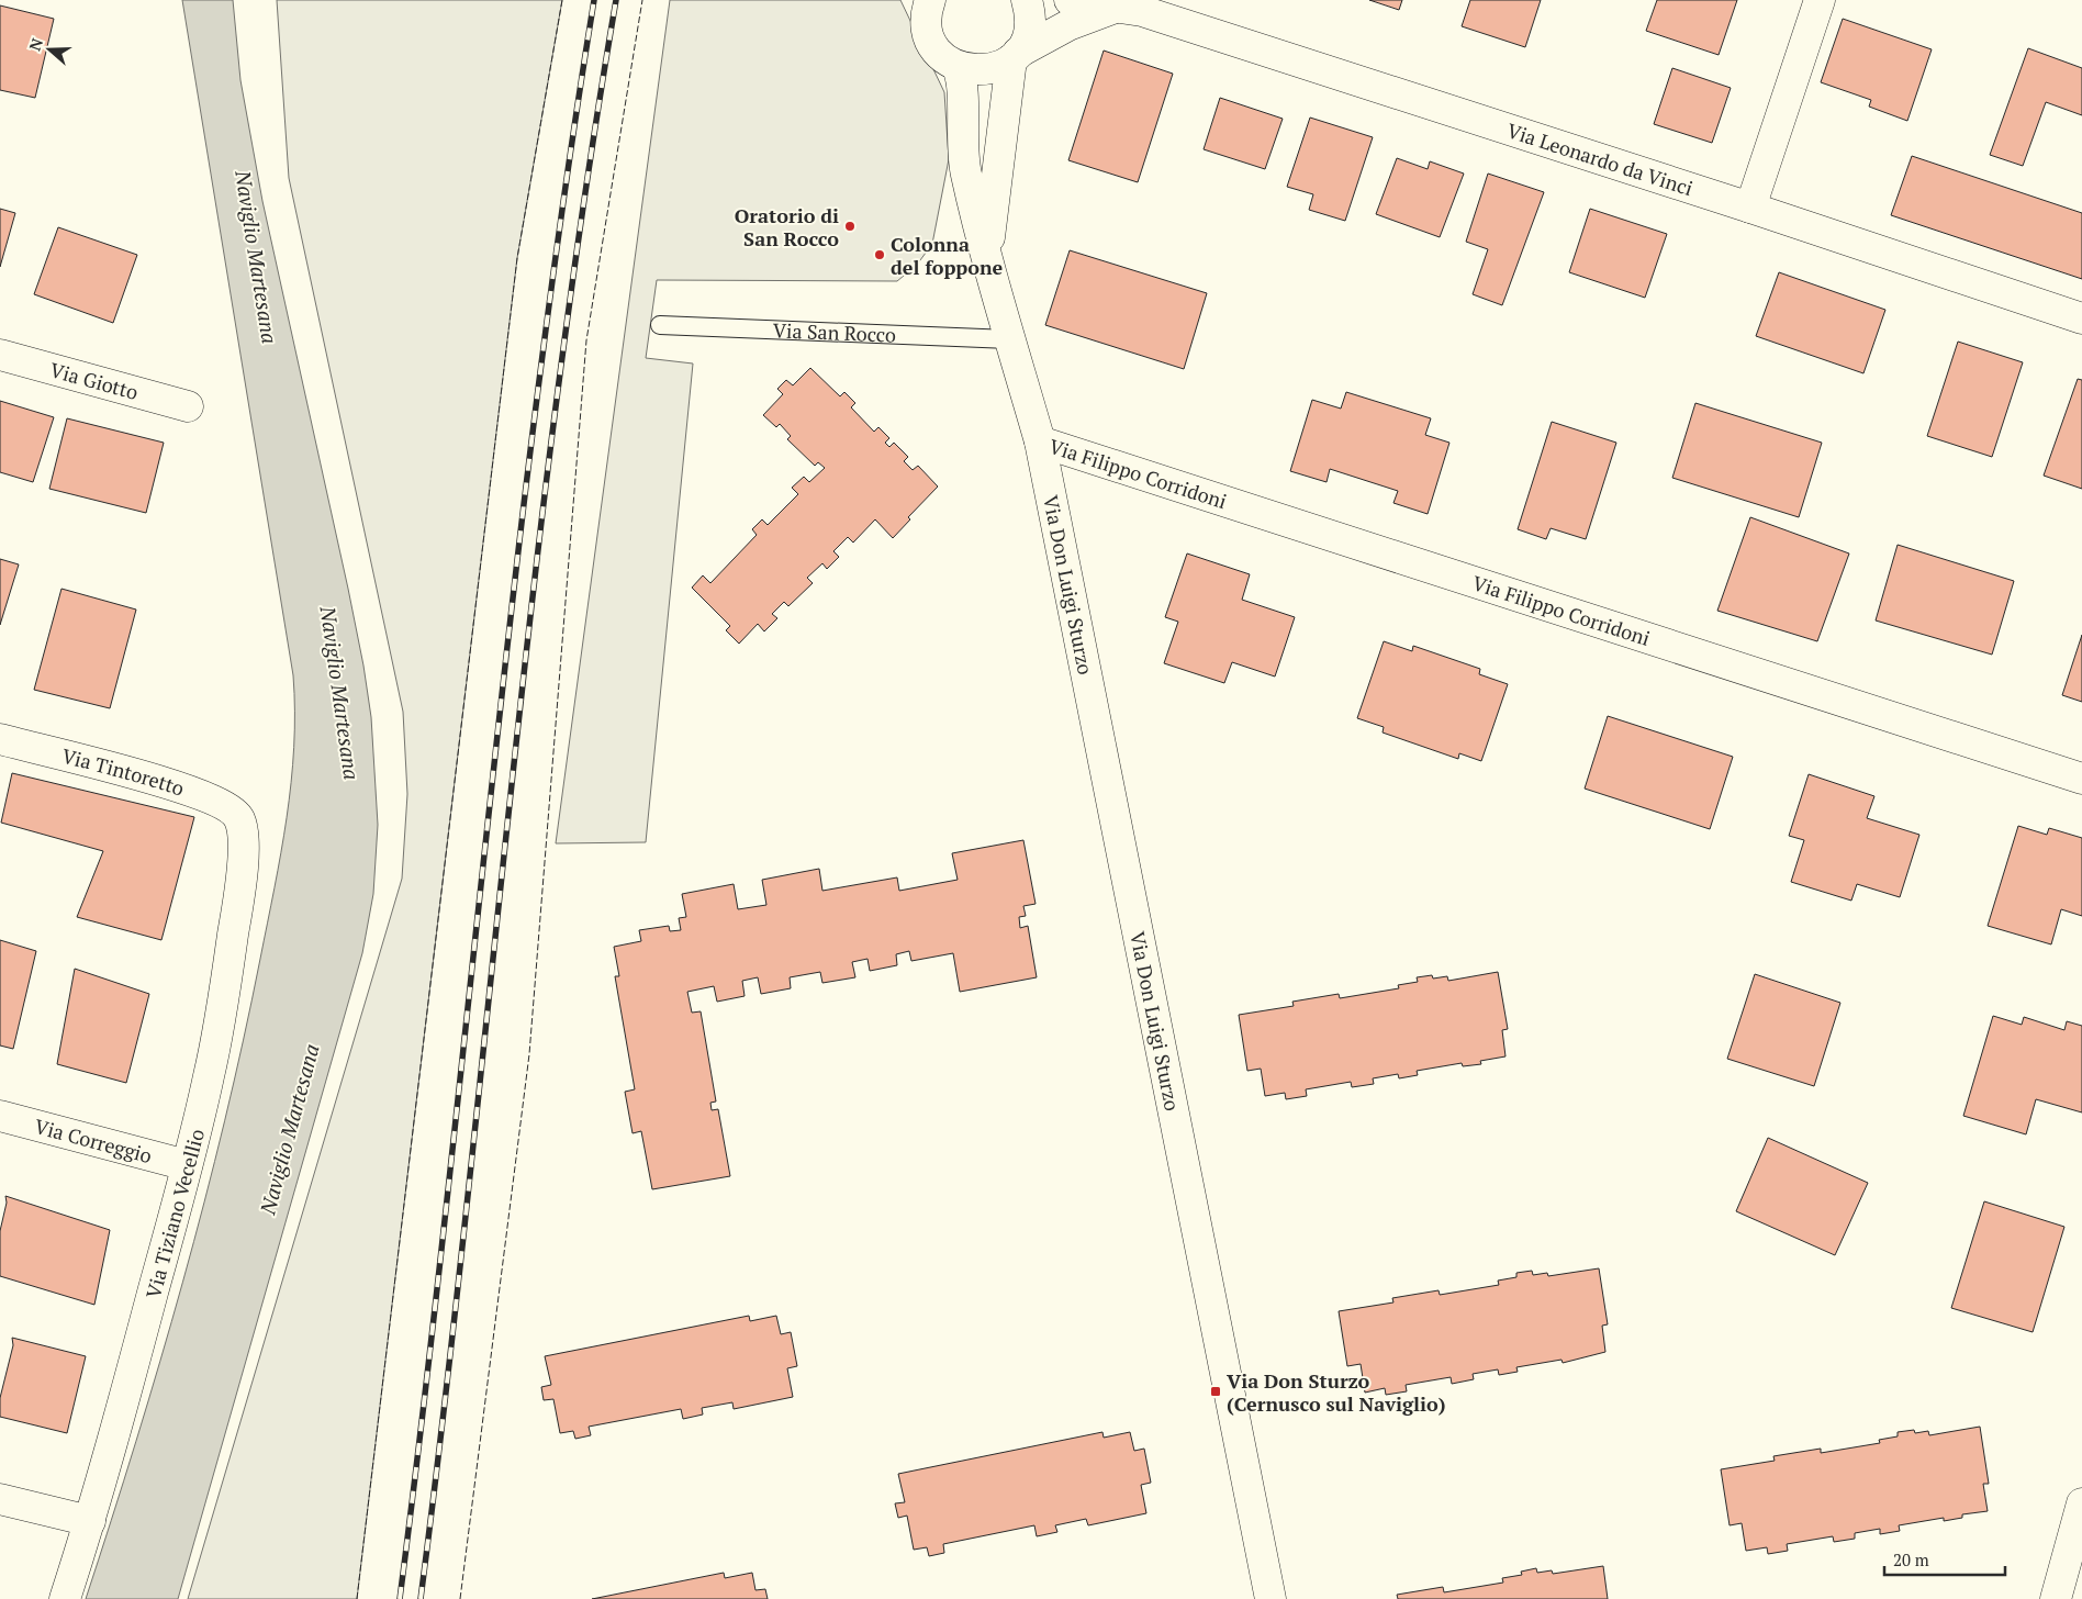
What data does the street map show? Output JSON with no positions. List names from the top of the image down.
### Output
{
  "streets": {
    "street": [
      "Via Leonardo da Vinci",
      "Via Giotto",
      "Via Filippo Corridoni",
      "Via Don Luigi Sturzo",
      "Via Tintoretto",
      "Via Correggio",
      "Via Tiziano Vecellio"
    ],
    "lane": ["Via San Rocco"]
  },
  "crossings": [
    ["Via Filippo Corridoni", "Via Don Luigi Sturzo"],
    ["Via Tintoretto", "Via Tiziano Vecellio"],
    ["Via Correggio", "Via Tiziano Vecellio"]
  ],
  "water": ["Naviglio Martesana"],
  "places": {
    "other": ["Oratorio di San Rocco", "Colonna del foppone"],
    "transit": ["Via Don Sturzo (Cernusco sul Naviglio)"]
  },
  "scale_bar": "20 m",
  "north": "left"
}
